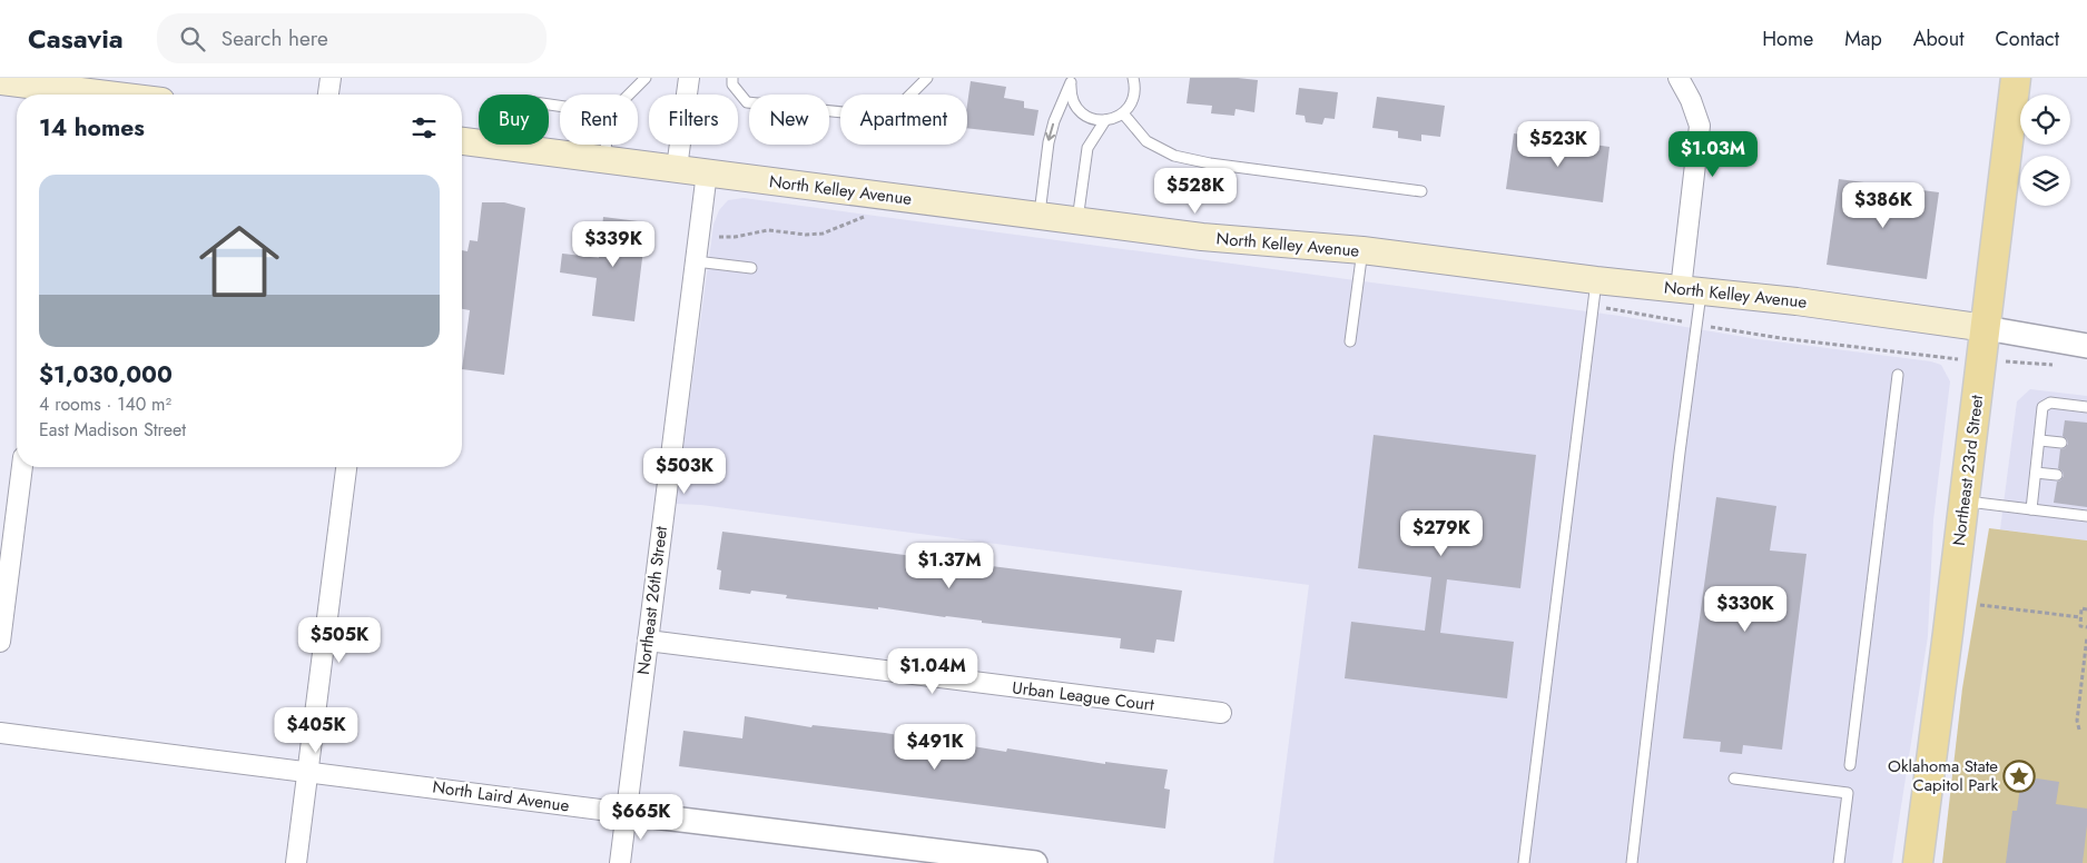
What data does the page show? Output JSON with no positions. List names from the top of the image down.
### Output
{
  "streets": {
    "main road": ["North Kelley Avenue", "Northeast 23rd Street"],
    "street": ["Northeast 26th Street", "Urban League Court", "North Laird Avenue"]
  },
  "crossings": [
    ["North Kelley Avenue", "Northeast 23rd Street"],
    ["North Kelley Avenue", "Northeast 26th Street"],
    ["Northeast 26th Street", "Urban League Court"],
    ["Northeast 26th Street", "North Laird Avenue"]
  ],
  "places": {
    "place": ["Oklahoma State Capitol Park"]
  },
  "page": {
    "header": "Casavia",
    "search": "Search here",
    "nav": [
      "Home",
      "Map",
      "About",
      "Contact"
    ],
    "chip": [
      "Buy",
      "Rent",
      "Filters",
      "New",
      "Apartment"
    ],
    "heading": "14 homes",
    "price": [
      "$523K",
      "$1.03M",
      "$528K",
      "$386K",
      "$339K",
      "$503K",
      "$279K",
      "$1.37M",
      "$330K",
      "$505K",
      "$1.04M",
      "$405K",
      "$491K",
      "$665K"
    ],
    "list": [
      {
        "name": "$1,030,000",
        "note": "4 rooms · 140 m² · East Madison Street"
      }
    ]
  }
}
